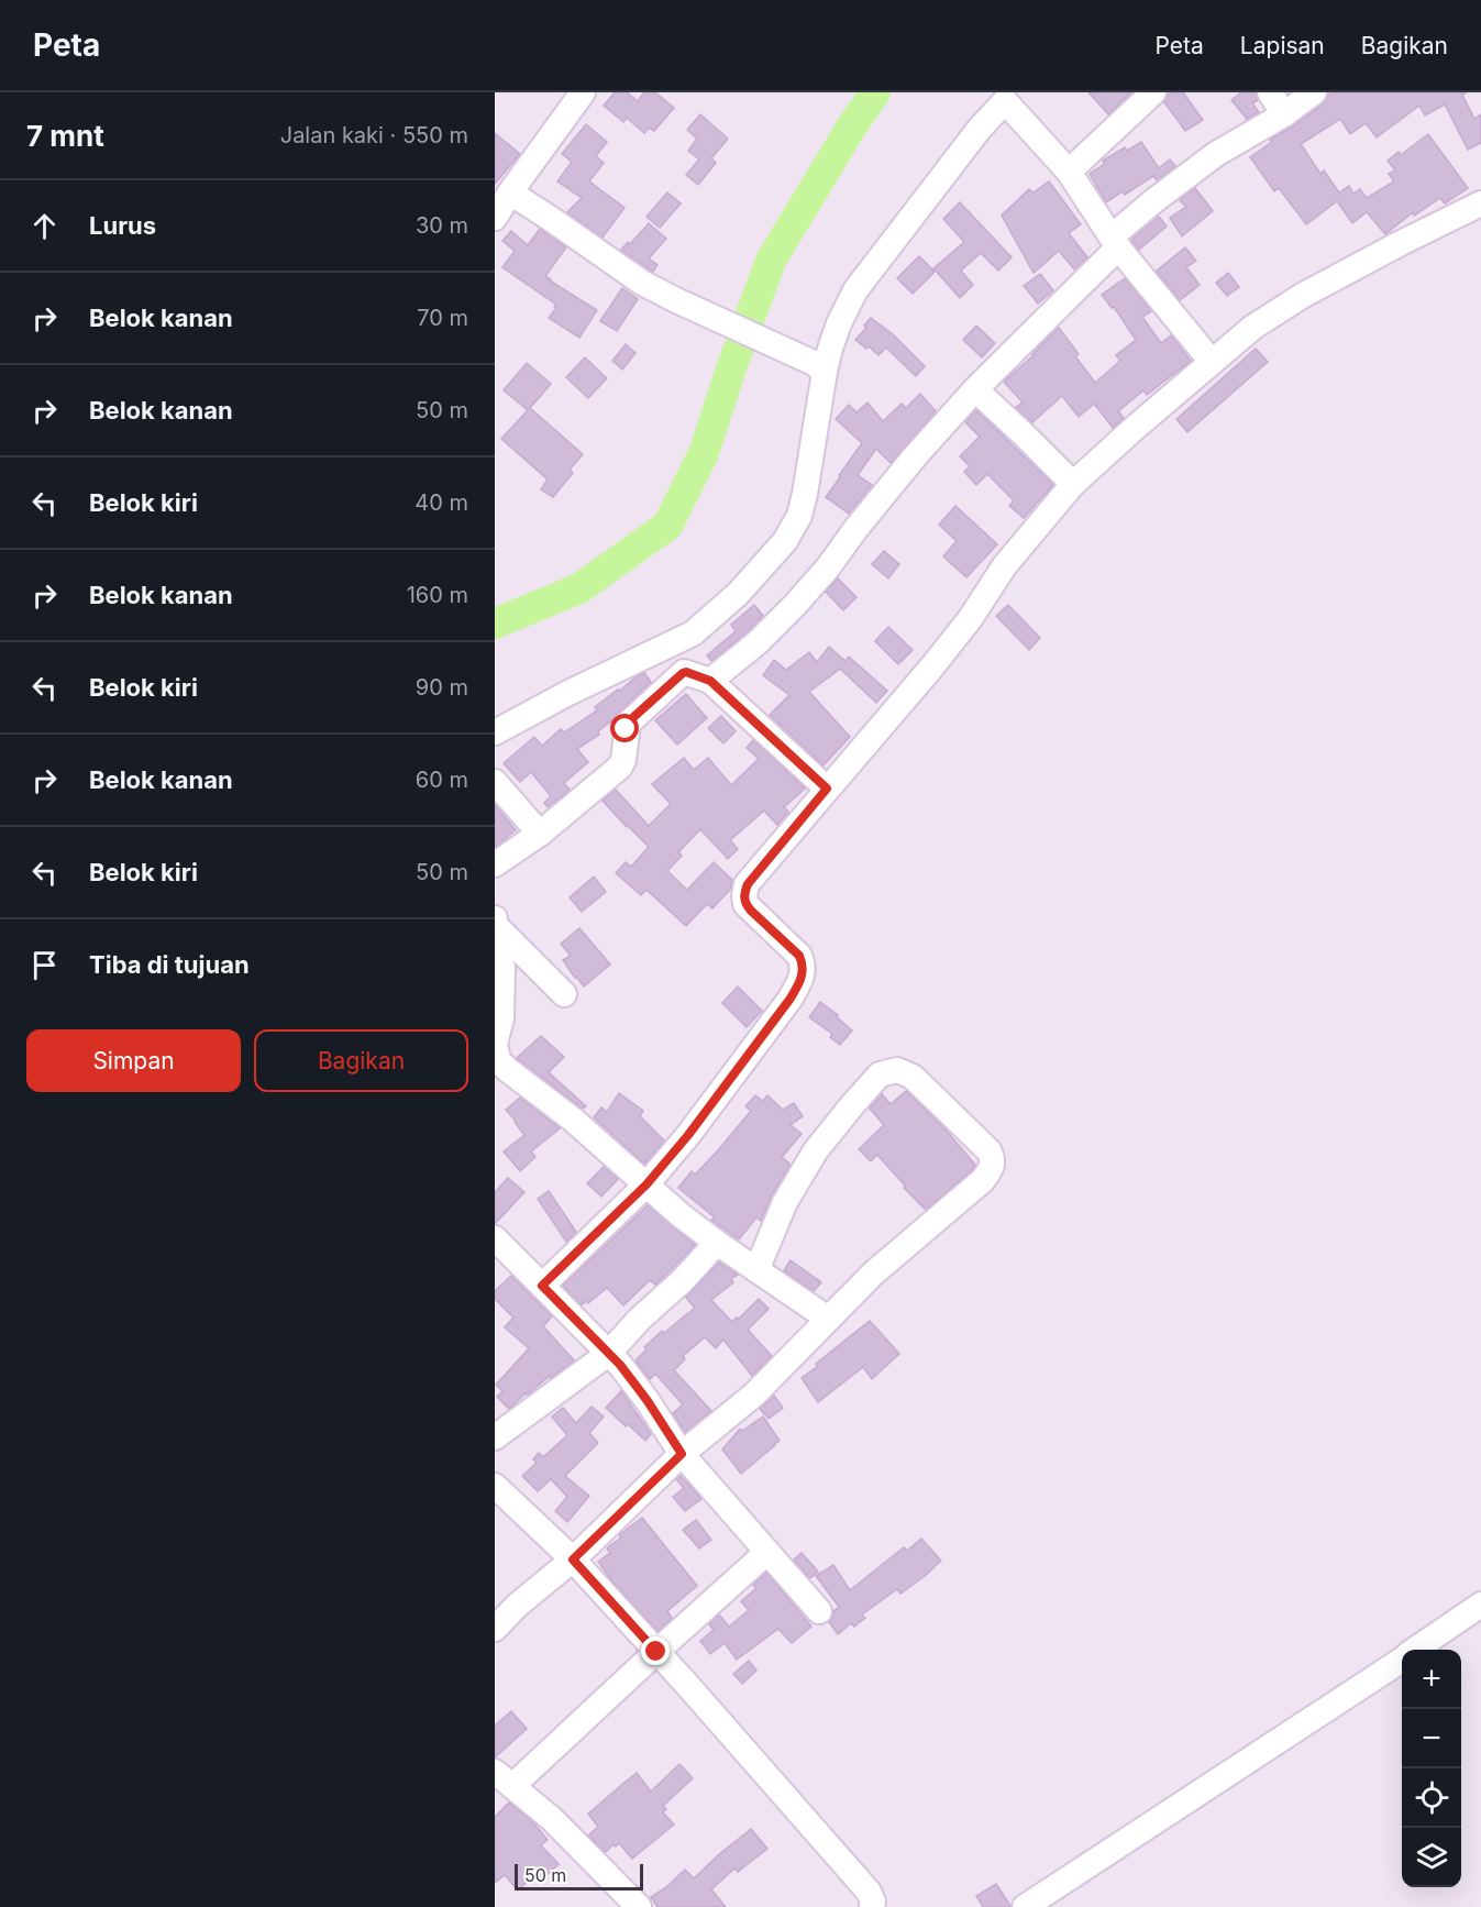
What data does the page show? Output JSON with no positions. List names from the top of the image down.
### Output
{
  "scale_bar": "50 m",
  "page": {
    "header": "Peta",
    "nav": ["Peta", "Lapisan", "Bagikan"],
    "heading": ["7 mnt", "Jalan kaki · 550 m"],
    "list": [
      ["Lurus", "30 m"],
      ["Belok kanan", "70 m"],
      ["Belok kanan", "50 m"],
      ["Belok kiri", "40 m"],
      ["Belok kanan", "160 m"],
      ["Belok kiri", "90 m"],
      ["Belok kanan", "60 m"],
      ["Belok kiri", "50 m"],
      "Tiba di tujuan"
    ],
    "buttons": ["Simpan", "Bagikan"],
    "map_buttons": ["+", "−"],
    "scale": "50 m"
  }
}
